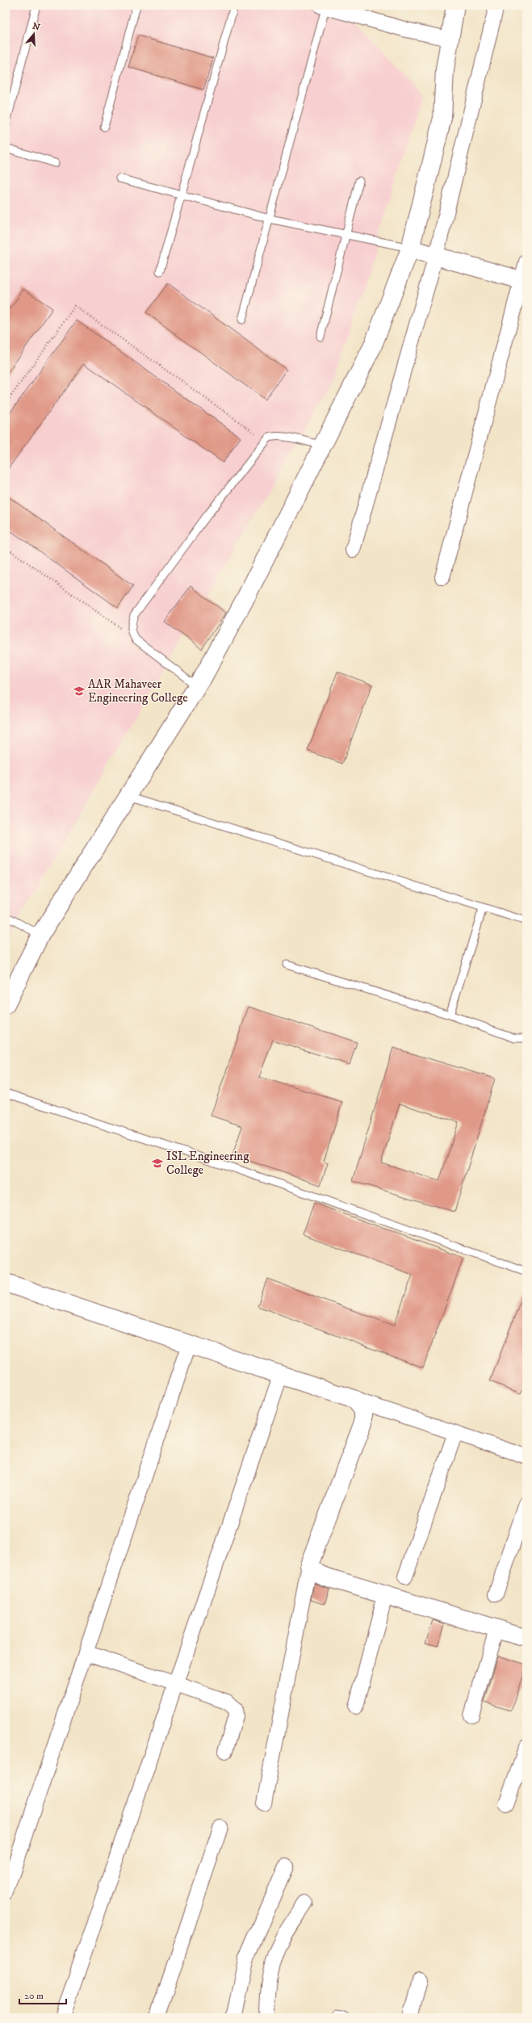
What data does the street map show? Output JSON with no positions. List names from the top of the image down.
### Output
{
  "places": {
    "school or university": ["AAR Mahaveer Engineering College", "ISL Engineering College"]
  },
  "scale_bar": "20 m",
  "north": "top"
}
